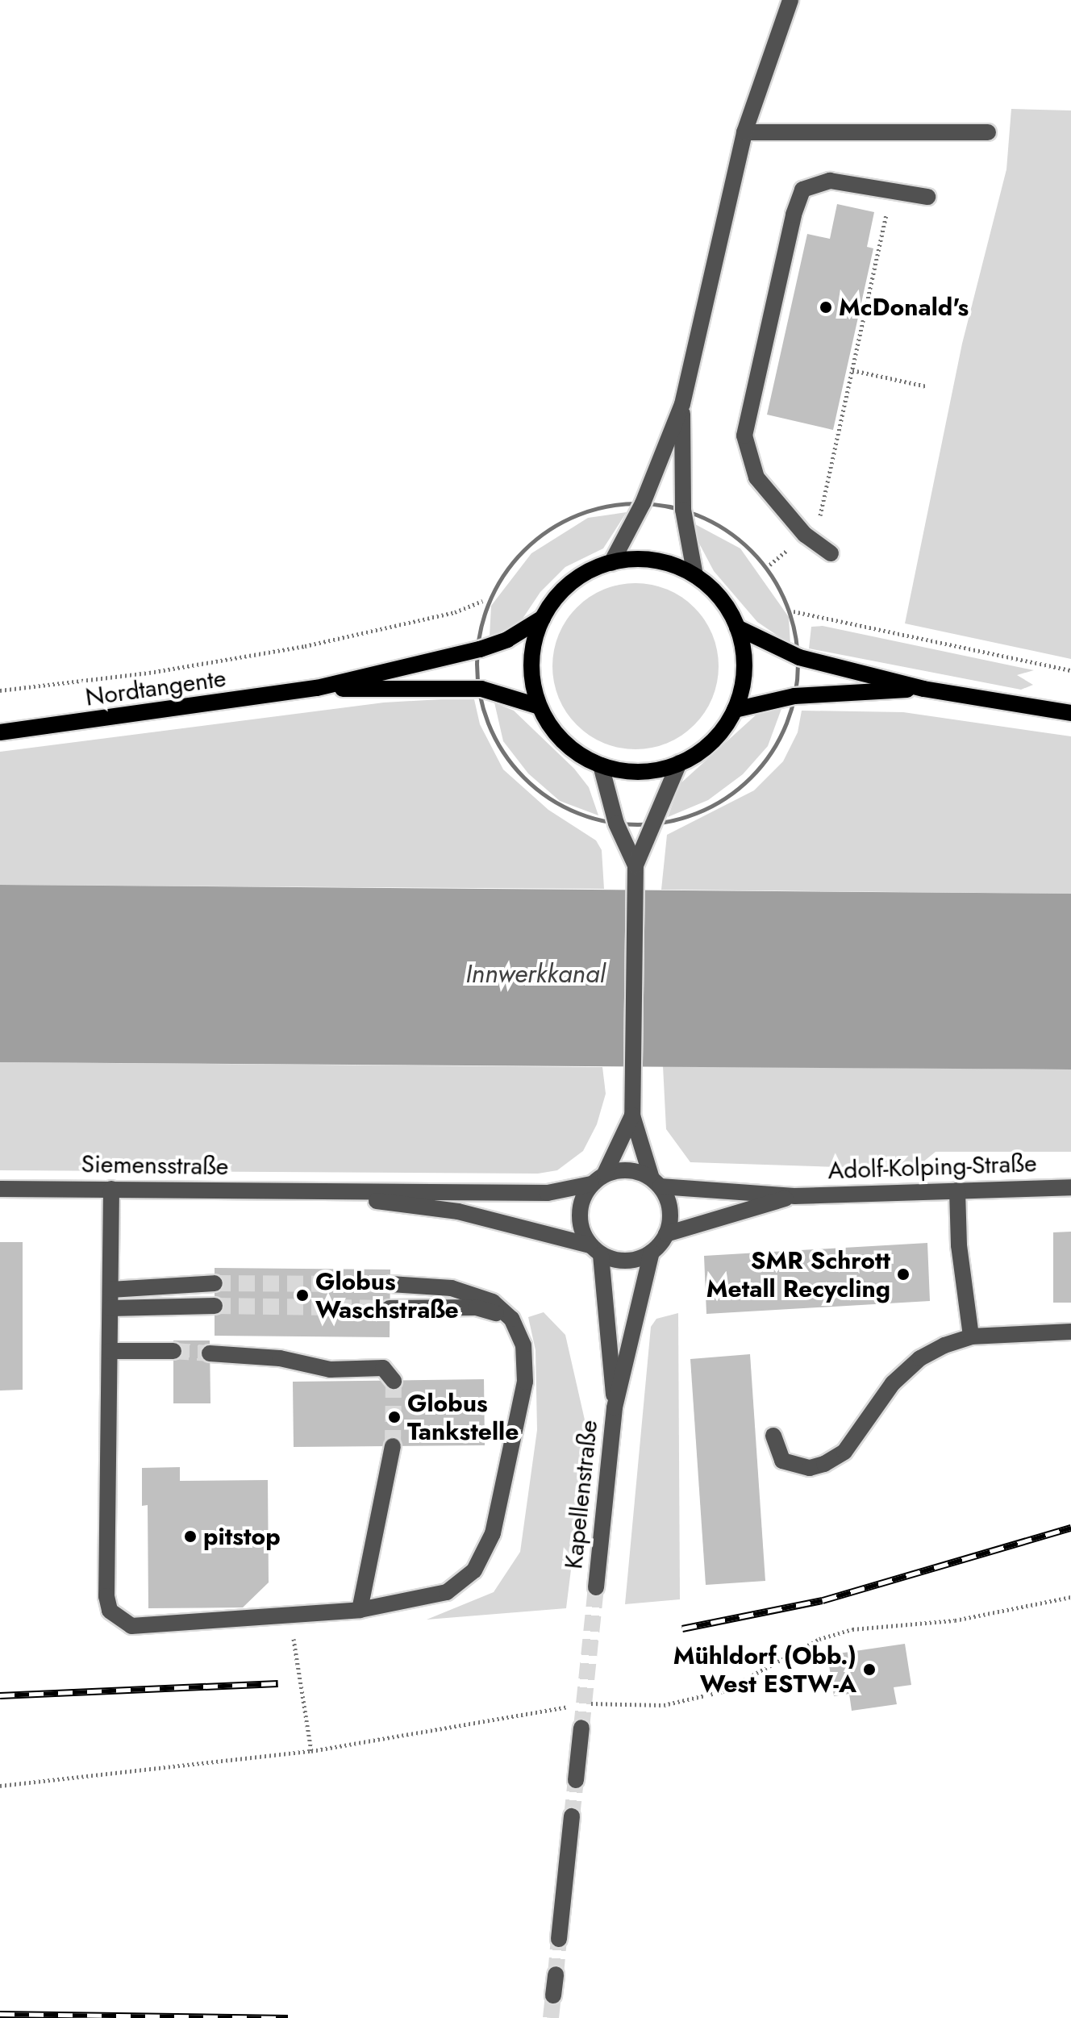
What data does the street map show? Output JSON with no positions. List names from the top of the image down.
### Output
{
  "streets": {
    "main road": ["Nordtangente"],
    "street": ["Siemensstraße", "Adolf-Kolping-Straße", "Kapellenstraße"]
  },
  "crossings": [
    ["Siemensstraße", "Adolf-Kolping-Straße"],
    ["Siemensstraße", "Kapellenstraße"],
    ["Adolf-Kolping-Straße", "Kapellenstraße"]
  ],
  "water": ["Innwerkkanal"],
  "places": [
    "McDonald's",
    "SMR Schrott Metall Recycling",
    "Globus Waschstraße",
    "Globus Tankstelle",
    "pitstop",
    "Mühldorf (Obb.) West ESTW-A"
  ]
}
